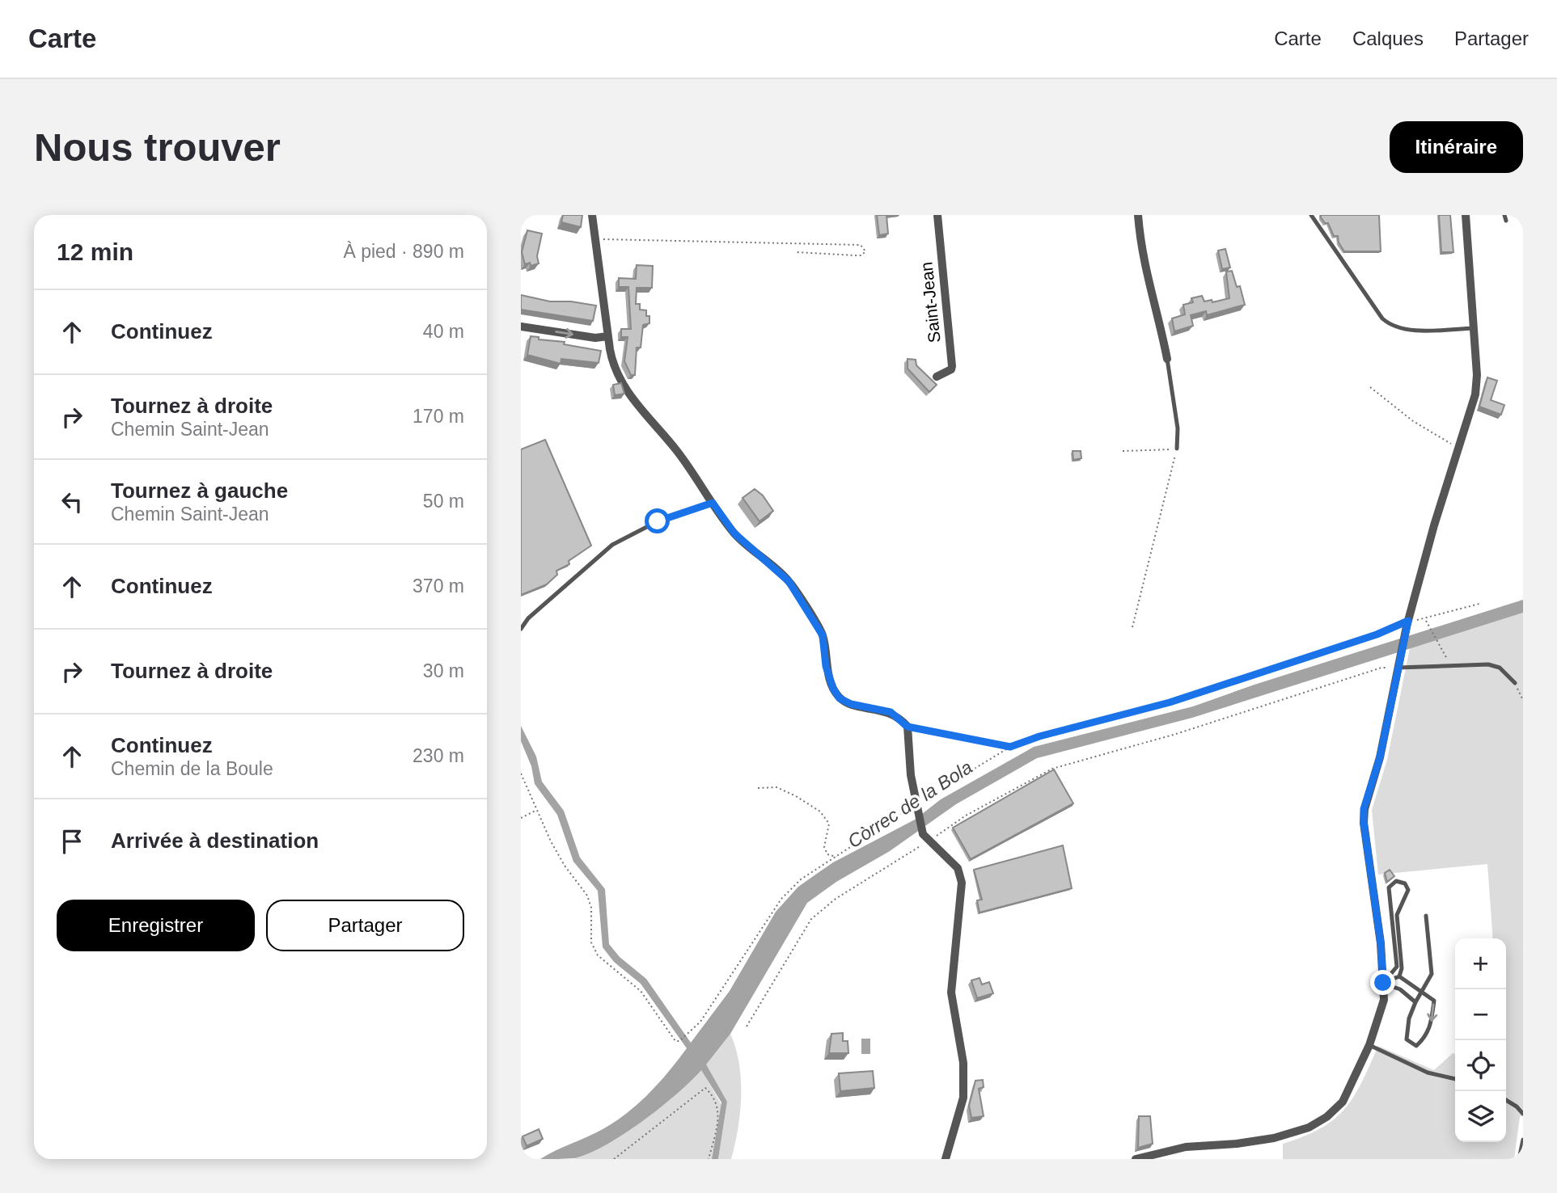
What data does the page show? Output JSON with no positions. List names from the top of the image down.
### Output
{
  "streets": {
    "street": ["Saint-Jean"]
  },
  "water": ["Còrrec de la Bola"],
  "page": {
    "header": "Carte",
    "nav": ["Carte", "Calques", "Partager"],
    "buttons": [
      "Itinéraire",
      ["Enregistrer", "Partager"]
    ],
    "title": "Nous trouver",
    "heading": ["12 min", "À pied · 890 m"],
    "list": [
      ["Continuez", "40 m"],
      ["Tournez à droite", "Chemin Saint-Jean", "170 m"],
      ["Tournez à gauche", "Chemin Saint-Jean", "50 m"],
      ["Continuez", "370 m"],
      ["Tournez à droite", "30 m"],
      ["Continuez", "Chemin de la Boule", "230 m"],
      "Arrivée à destination"
    ],
    "map_buttons": ["+", "−"]
  }
}
